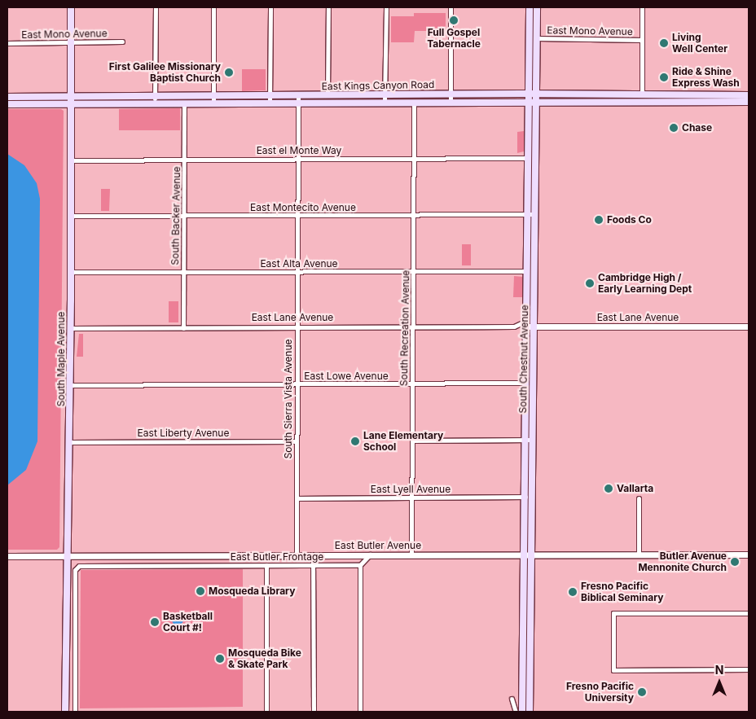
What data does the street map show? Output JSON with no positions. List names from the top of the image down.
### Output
{
  "streets": {
    "main road": ["East Kings Canyon Road", "South Maple Avenue", "South Chestnut Avenue"],
    "street": [
      "East Mono Avenue",
      "East el Monte Way",
      "East Montecito Avenue",
      "South Backer Avenue",
      "East Alta Avenue",
      "East Lane Avenue",
      "South Recreation Avenue",
      "East Lowe Avenue",
      "South Sierra Vista Avenue",
      "East Liberty Avenue",
      "East Lyell Avenue",
      "East Butler Avenue",
      "East Butler Frontage"
    ]
  },
  "crossings": [
    ["East Mono Avenue", "South Maple Avenue"],
    ["East Mono Avenue", "South Chestnut Avenue"],
    ["East Kings Canyon Road", "South Backer Avenue"],
    ["East Kings Canyon Road", "South Recreation Avenue"],
    ["East Kings Canyon Road", "South Maple Avenue"],
    ["East Kings Canyon Road", "South Chestnut Avenue"],
    ["East Kings Canyon Road", "South Sierra Vista Avenue"],
    ["East el Monte Way", "South Backer Avenue"],
    ["East el Monte Way", "South Recreation Avenue"],
    ["East el Monte Way", "South Maple Avenue"],
    ["East el Monte Way", "South Chestnut Avenue"],
    ["East el Monte Way", "South Sierra Vista Avenue"],
    ["East Montecito Avenue", "South Backer Avenue"],
    ["East Montecito Avenue", "South Recreation Avenue"],
    ["East Montecito Avenue", "South Maple Avenue"],
    ["East Montecito Avenue", "South Chestnut Avenue"],
    ["East Montecito Avenue", "South Sierra Vista Avenue"],
    ["South Backer Avenue", "East Alta Avenue"],
    ["South Backer Avenue", "East Lane Avenue"],
    ["East Alta Avenue", "South Recreation Avenue"],
    ["East Alta Avenue", "South Maple Avenue"],
    ["East Alta Avenue", "South Chestnut Avenue"],
    ["East Alta Avenue", "South Sierra Vista Avenue"],
    ["East Lane Avenue", "South Recreation Avenue"],
    ["East Lane Avenue", "South Maple Avenue"],
    ["East Lane Avenue", "South Chestnut Avenue"],
    ["East Lane Avenue", "South Sierra Vista Avenue"],
    ["South Recreation Avenue", "East Lowe Avenue"],
    ["South Recreation Avenue", "East Lyell Avenue"],
    ["South Recreation Avenue", "East Butler Avenue"],
    ["South Maple Avenue", "East Lowe Avenue"],
    ["South Maple Avenue", "East Liberty Avenue"],
    ["South Maple Avenue", "East Butler Avenue"],
    ["South Chestnut Avenue", "East Lowe Avenue"],
    ["South Chestnut Avenue", "East Lyell Avenue"],
    ["South Chestnut Avenue", "East Butler Avenue"],
    ["East Lowe Avenue", "South Sierra Vista Avenue"],
    ["South Sierra Vista Avenue", "East Liberty Avenue"],
    ["South Sierra Vista Avenue", "East Lyell Avenue"],
    ["South Sierra Vista Avenue", "East Butler Avenue"]
  ],
  "places": [
    "Full Gospel Tabernacle",
    "Living Well Center",
    "First Galilee Missionary Baptist Church",
    "Ride & Shine Express Wash",
    "Chase",
    "Foods Co",
    "Cambridge High / Early Learning Dept",
    "Lane Elementary School",
    "Vallarta",
    "Butler Avenue Mennonite Church",
    "Mosqueda Library",
    "Fresno Pacific Biblical Seminary",
    "Basketball Court #!",
    "Mosqueda Bike & Skate Park",
    "Fresno Pacific University"
  ],
  "north": "top"
}
